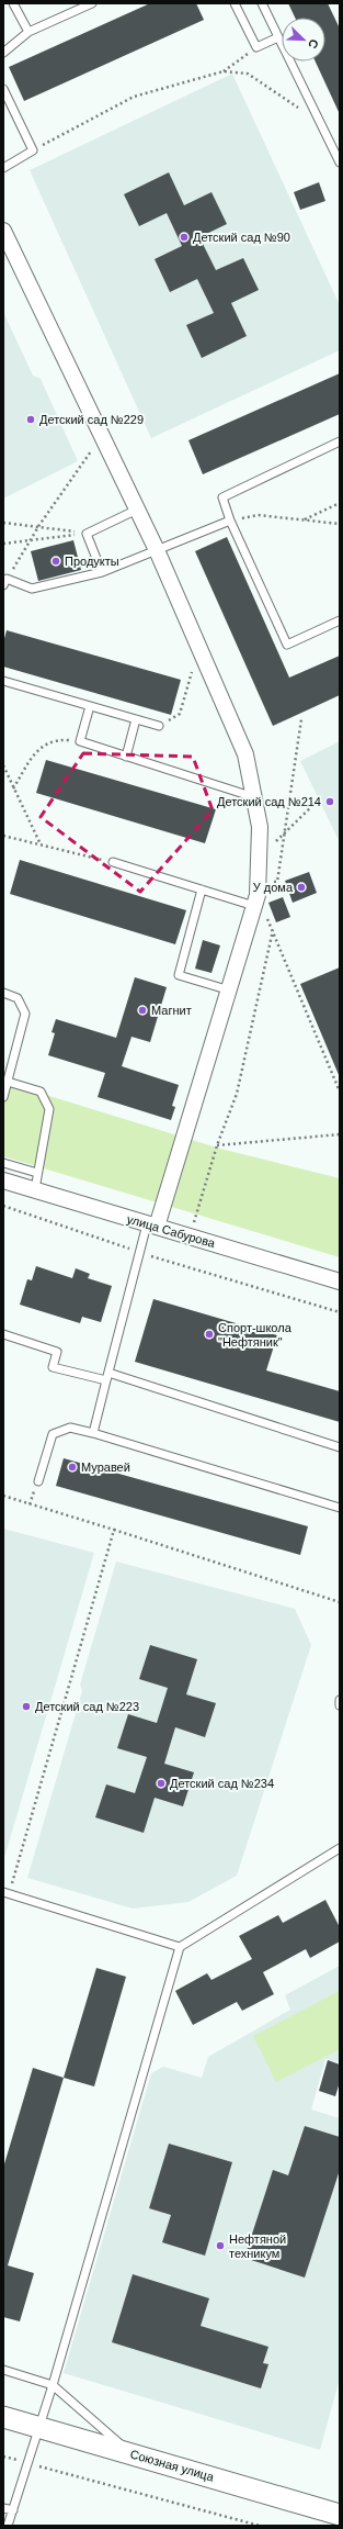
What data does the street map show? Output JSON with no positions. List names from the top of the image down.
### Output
{
  "streets": {
    "main road": ["Союзная улица"],
    "street": ["улица Сабурова"]
  },
  "places": [
    "Детский сад №90",
    "Детский сад №229",
    "Продукты",
    "Детский сад №214",
    "У дома",
    "Магнит",
    "Спорт-школа \"Нефтяник\"",
    "Муравей",
    "Детский сад №223",
    "Детский сад №234",
    "Нефтяной техникум"
  ],
  "north": "bottom right"
}
